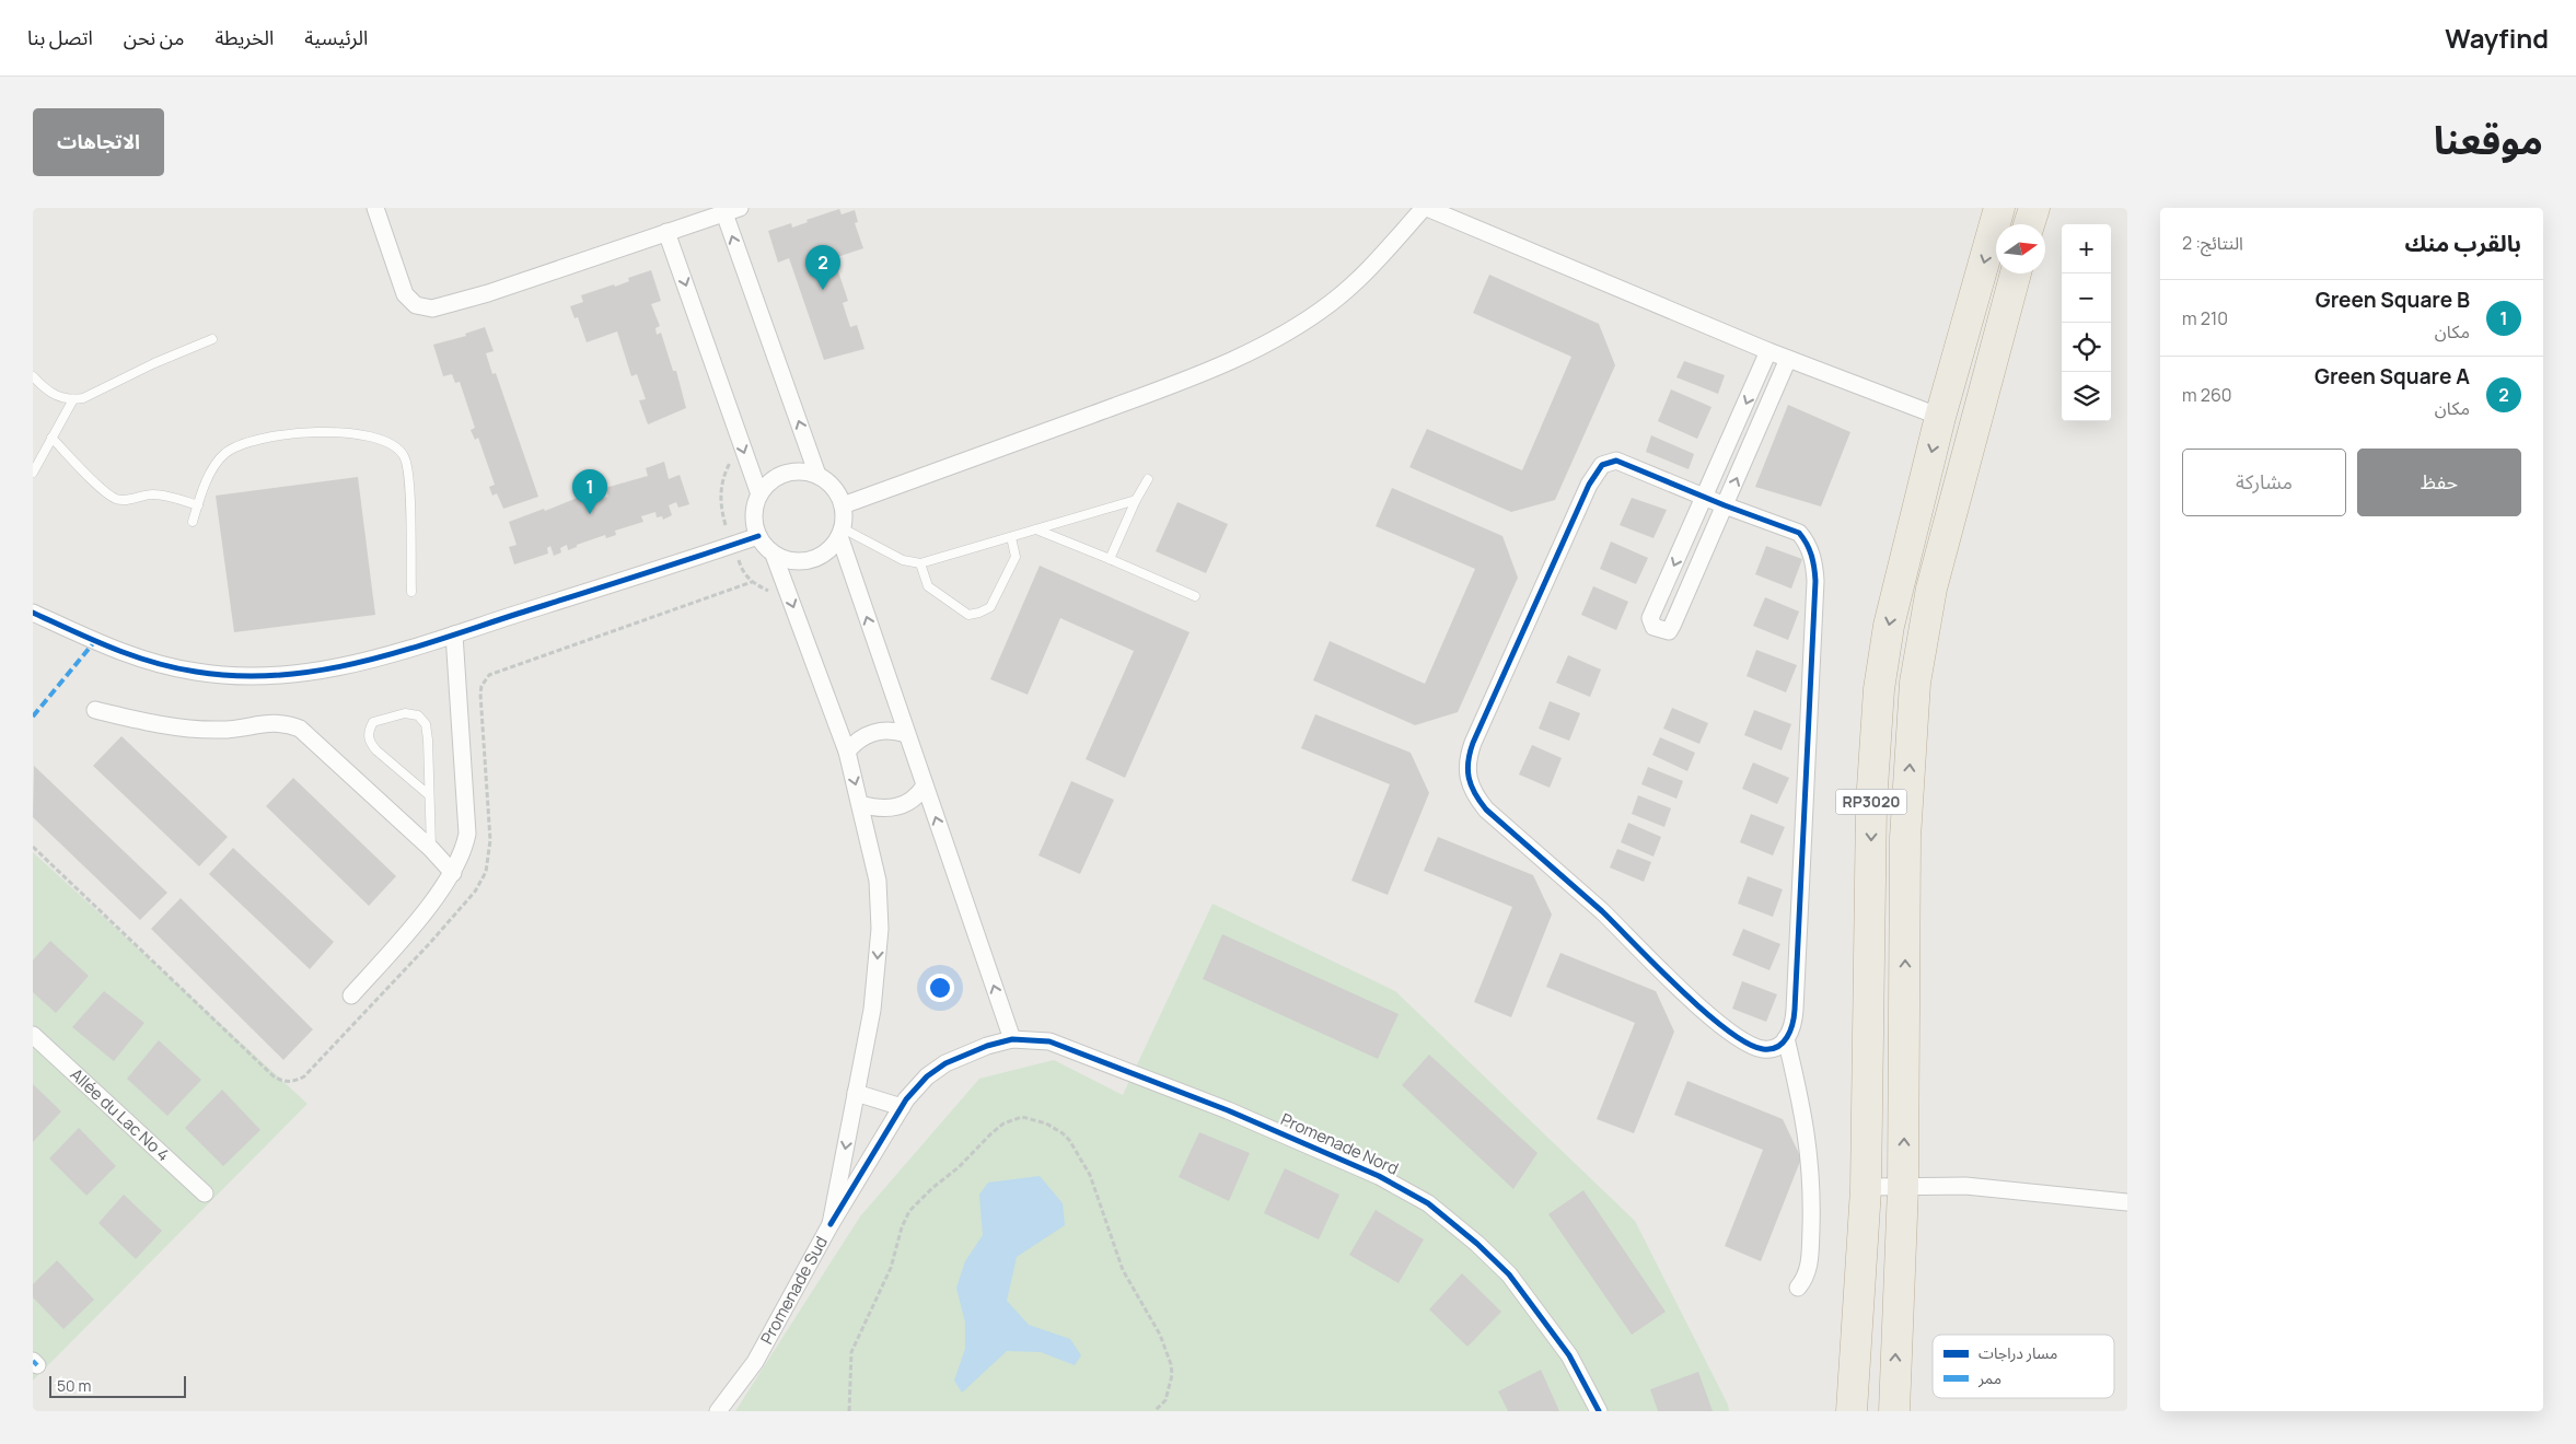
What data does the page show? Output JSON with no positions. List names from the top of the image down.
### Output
{
  "streets": {
    "highway": ["RP3020"],
    "street": ["Allée du Lac No 4", "Promenade Nord", "Promenade Sud"]
  },
  "crossings": [
    ["Promenade Nord", "Promenade Sud"]
  ],
  "legend": ["مسار دراجات", "ممر"],
  "scale_bar": "50 m",
  "north": "right",
  "page": {
    "header": "Wayfind",
    "nav": [
      "الرئيسية",
      "الخريطة",
      "من نحن",
      "اتصل بنا"
    ],
    "title": "موقعنا",
    "buttons": [
      "الاتجاهات",
      ["حفظ", "مشاركة"]
    ],
    "heading": ["بالقرب منك", "النتائج: 2"],
    "map_buttons": ["+", "−"],
    "pins": ["2", "1"],
    "list": [
      {
        "mark": "1",
        "name": "Green Square B",
        "note": "مكان",
        "value": "210 m"
      },
      {
        "mark": "2",
        "name": "Green Square A",
        "note": "مكان",
        "value": "260 m"
      }
    ],
    "scale": "50 m"
  }
}
